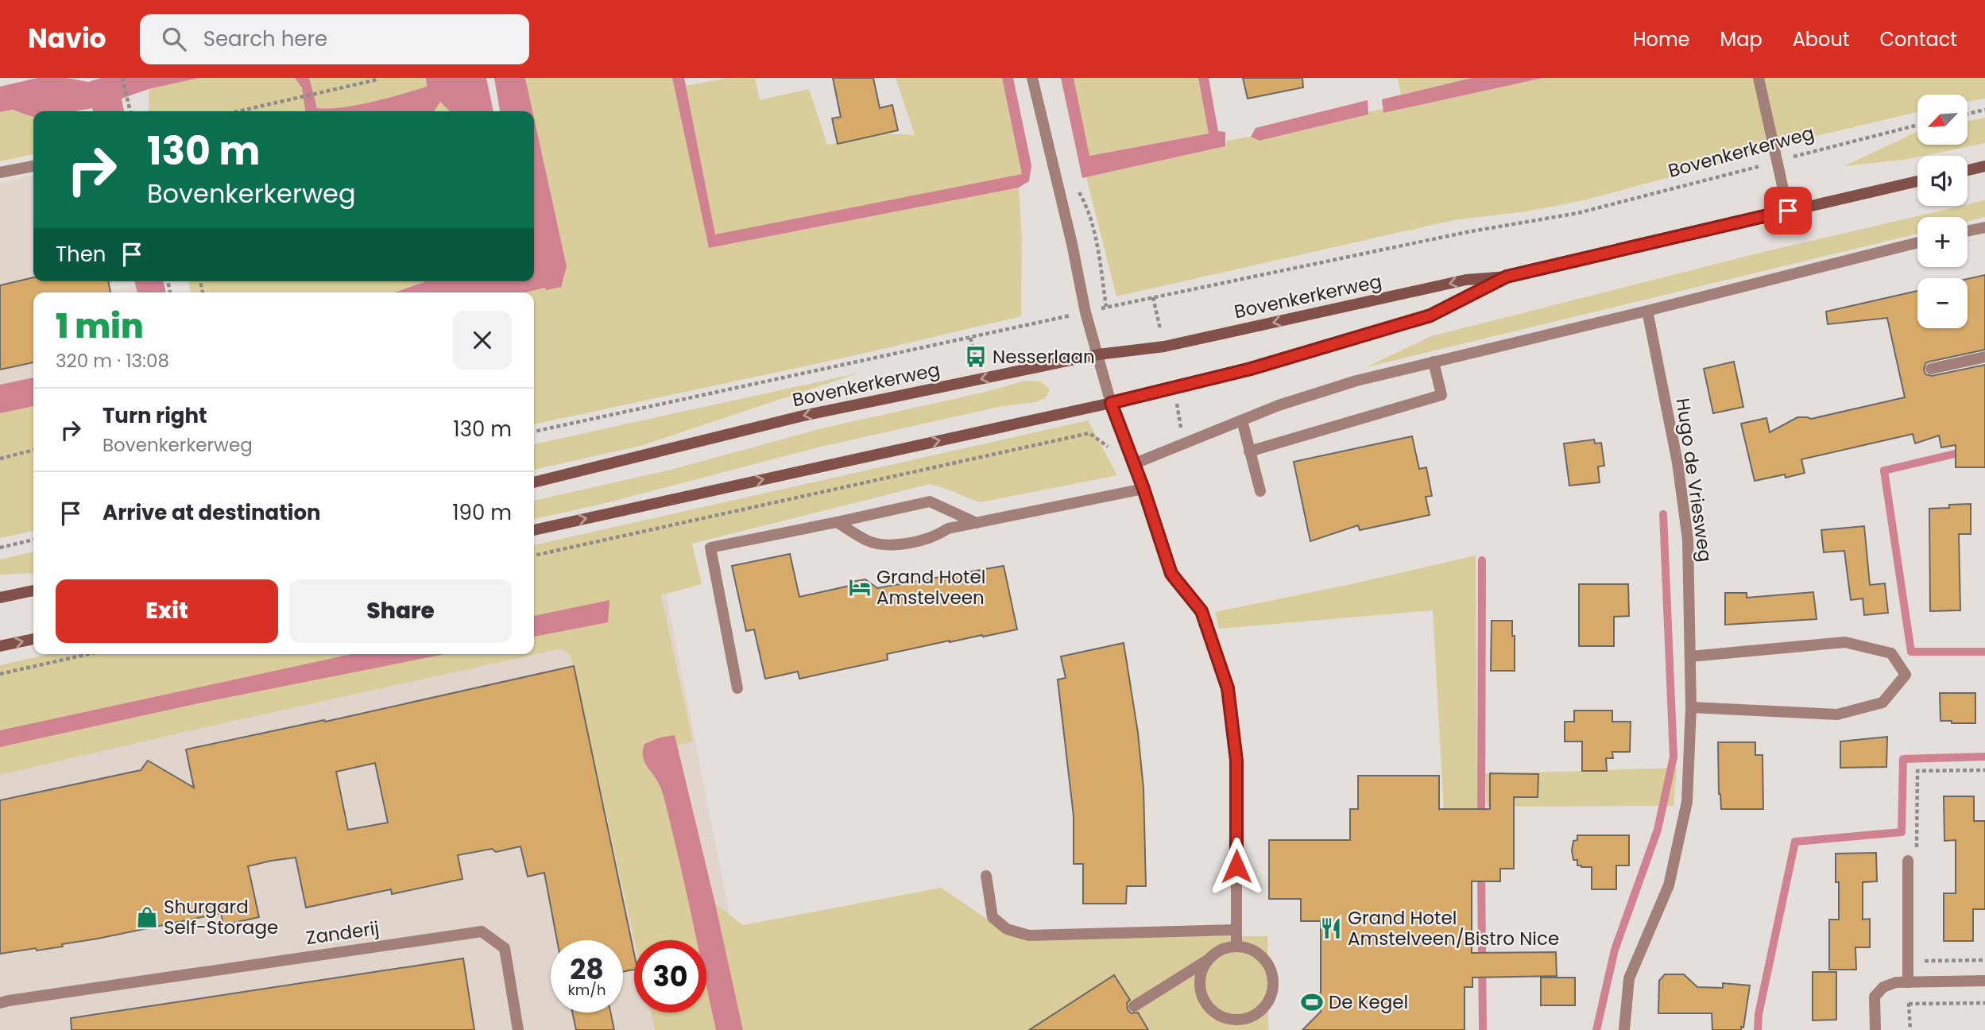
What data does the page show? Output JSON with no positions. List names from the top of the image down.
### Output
{
  "streets": {
    "main road": ["Bovenkerkerweg"],
    "street": ["Hugo de Vriesweg", "Zanderij"]
  },
  "places": {
    "bus stop": ["Nesserlaan"],
    "hotel": ["Grand Hotel Amstelveen"],
    "shop": ["Shurgard Self-Storage"],
    "restaurant": ["Grand Hotel Amstelveen/Bistro Nice"],
    "sports": ["De Kegel"]
  },
  "north": "bottom left",
  "page": {
    "header": "Navio",
    "search": "Search here",
    "nav": [
      "Home",
      "Map",
      "About",
      "Contact"
    ],
    "map_buttons": ["+", "−"],
    "turn": ["130 m", "Bovenkerkerweg"],
    "then": "Then",
    "heading": ["1 min", "320 m · 13:08"],
    "list": [
      {
        "name": "Turn right",
        "note": "Bovenkerkerweg",
        "value": "130 m"
      },
      {
        "name": "Arrive at destination",
        "value": "190 m"
      }
    ],
    "buttons": ["Exit", "Share"],
    "speed": "28 km/h",
    "limit": "30"
  }
}
